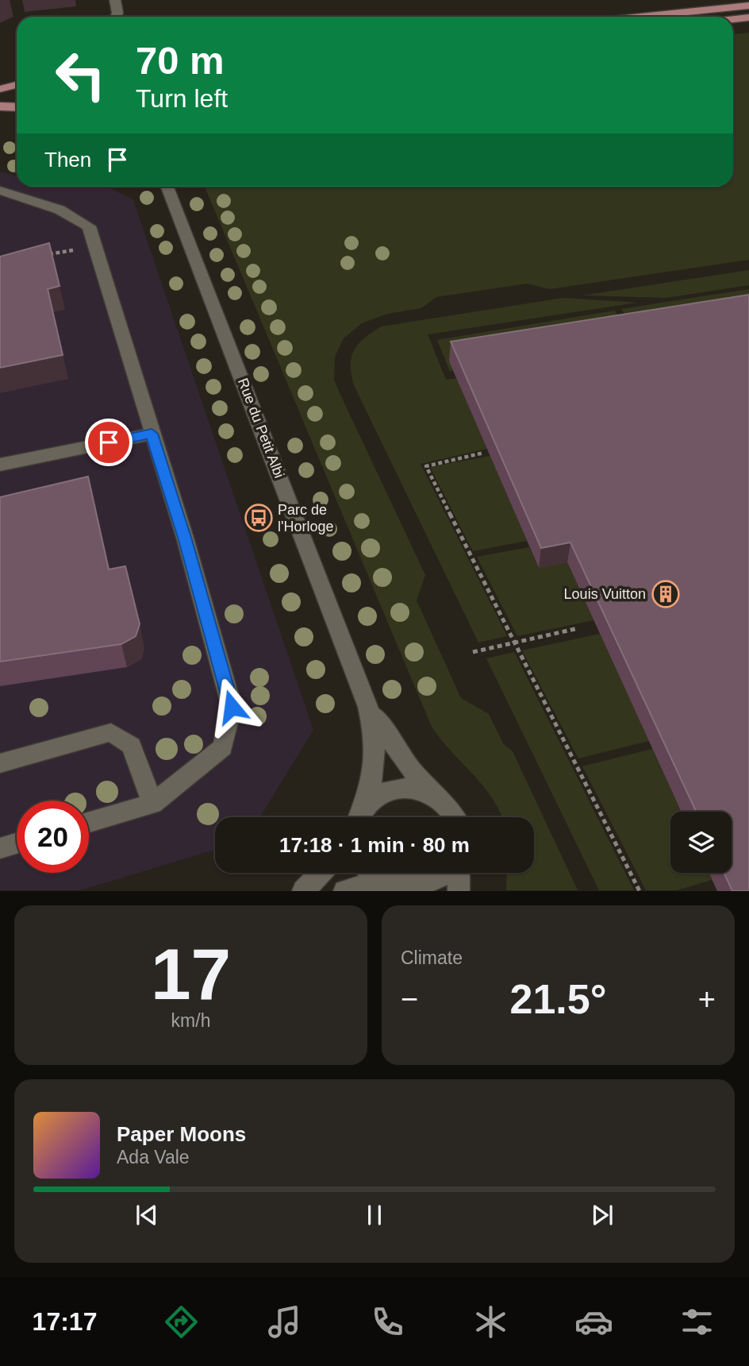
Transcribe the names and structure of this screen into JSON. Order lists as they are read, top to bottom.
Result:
{
  "streets": {
    "street": ["Rue du Petit Albi"]
  },
  "places": {
    "bus stop": ["Parc de l'Horloge"],
    "building": ["Louis Vuitton"]
  },
  "page": {
    "turn": ["70 m", "Turn left"],
    "then": "Then",
    "limit": "20",
    "trip": "17:18 · 1 min · 80 m",
    "tile": [
      ["17", "km/h"],
      "Climate"
    ],
    "heat": ["−", "21.5°", "+"],
    "song": ["Paper Moons", "Ada Vale"],
    "tabs": "17:17"
  }
}
